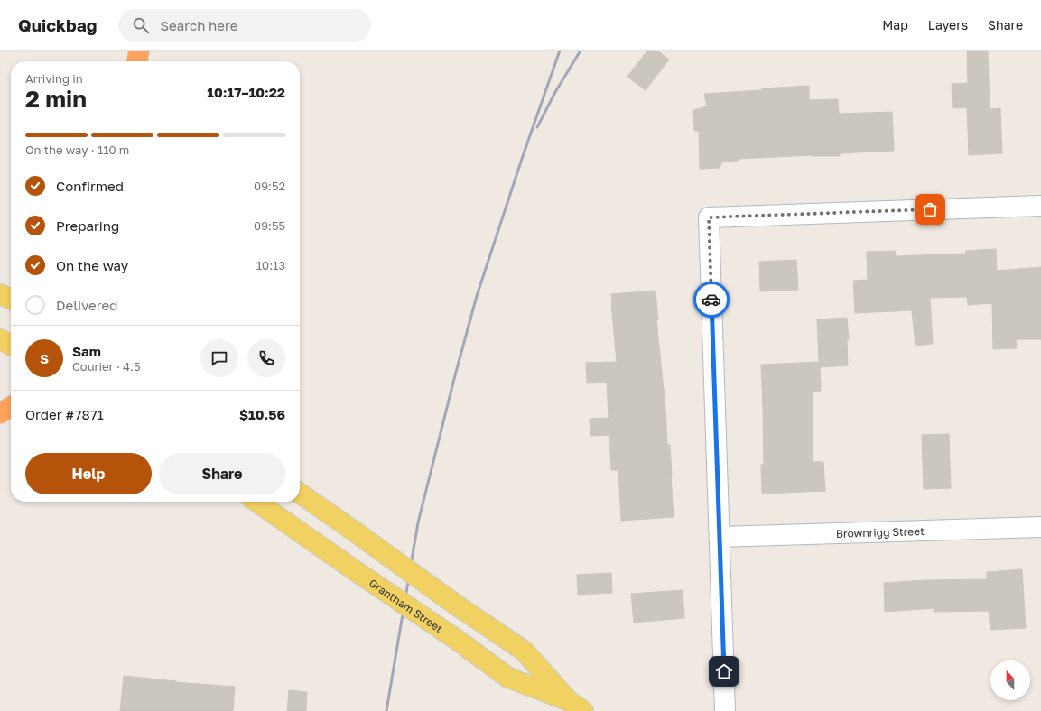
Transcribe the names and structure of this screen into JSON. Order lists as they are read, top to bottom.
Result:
{
  "streets": {
    "main road": ["Grantham Street"],
    "street": ["Brownrigg Street"]
  },
  "north": "top",
  "page": {
    "header": "Quickbag",
    "search": "Search here",
    "nav": ["Map", "Layers", "Share"],
    "heading": ["2 min", "Arriving in", "10:17–10:22"],
    "panel": [
      "Sam",
      "Courier · 4.5",
      "Order #7871",
      "$10.56"
    ],
    "bar": "On the way · 110 m",
    "list": [
      ["Confirmed", "09:52"],
      ["Preparing", "09:55"],
      ["On the way", "10:13"],
      "Delivered"
    ],
    "round": "S",
    "buttons": ["Help", "Share"]
  }
}
